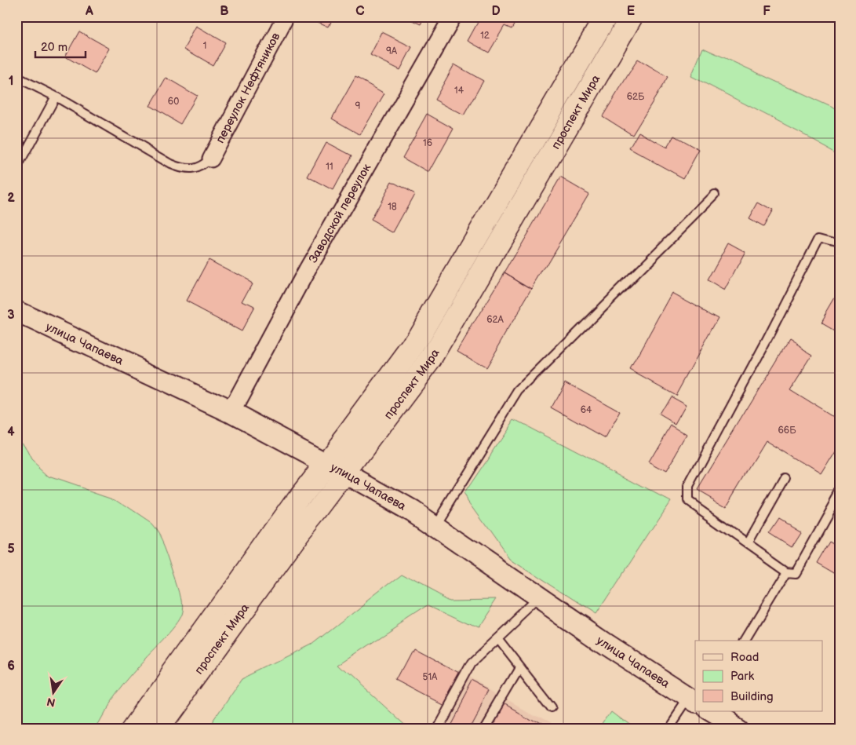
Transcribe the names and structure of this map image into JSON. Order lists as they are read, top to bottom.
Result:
{
  "streets": {
    "main road": ["проспект Мира"],
    "street": ["переулок Нефтяников", "Заводской переулок", "улица Чапаева"]
  },
  "crossings": [
    ["проспект Мира", "улица Чапаева"],
    ["Заводской переулок", "улица Чапаева"]
  ],
  "house_numbers": [
    "12",
    "1",
    "9А",
    "14",
    "62Б",
    "60",
    "9",
    "16",
    "11",
    "18",
    "62А",
    "64",
    "66Б",
    "51А"
  ],
  "legend": ["Road", "Park", "Building"],
  "scale_bar": "20 m",
  "north": "bottom",
  "grid": {
    "columns": [
      "A",
      "B",
      "C",
      "D",
      "E",
      "F"
    ],
    "rows": [
      "1",
      "2",
      "3",
      "4",
      "5",
      "6"
    ]
  }
}
